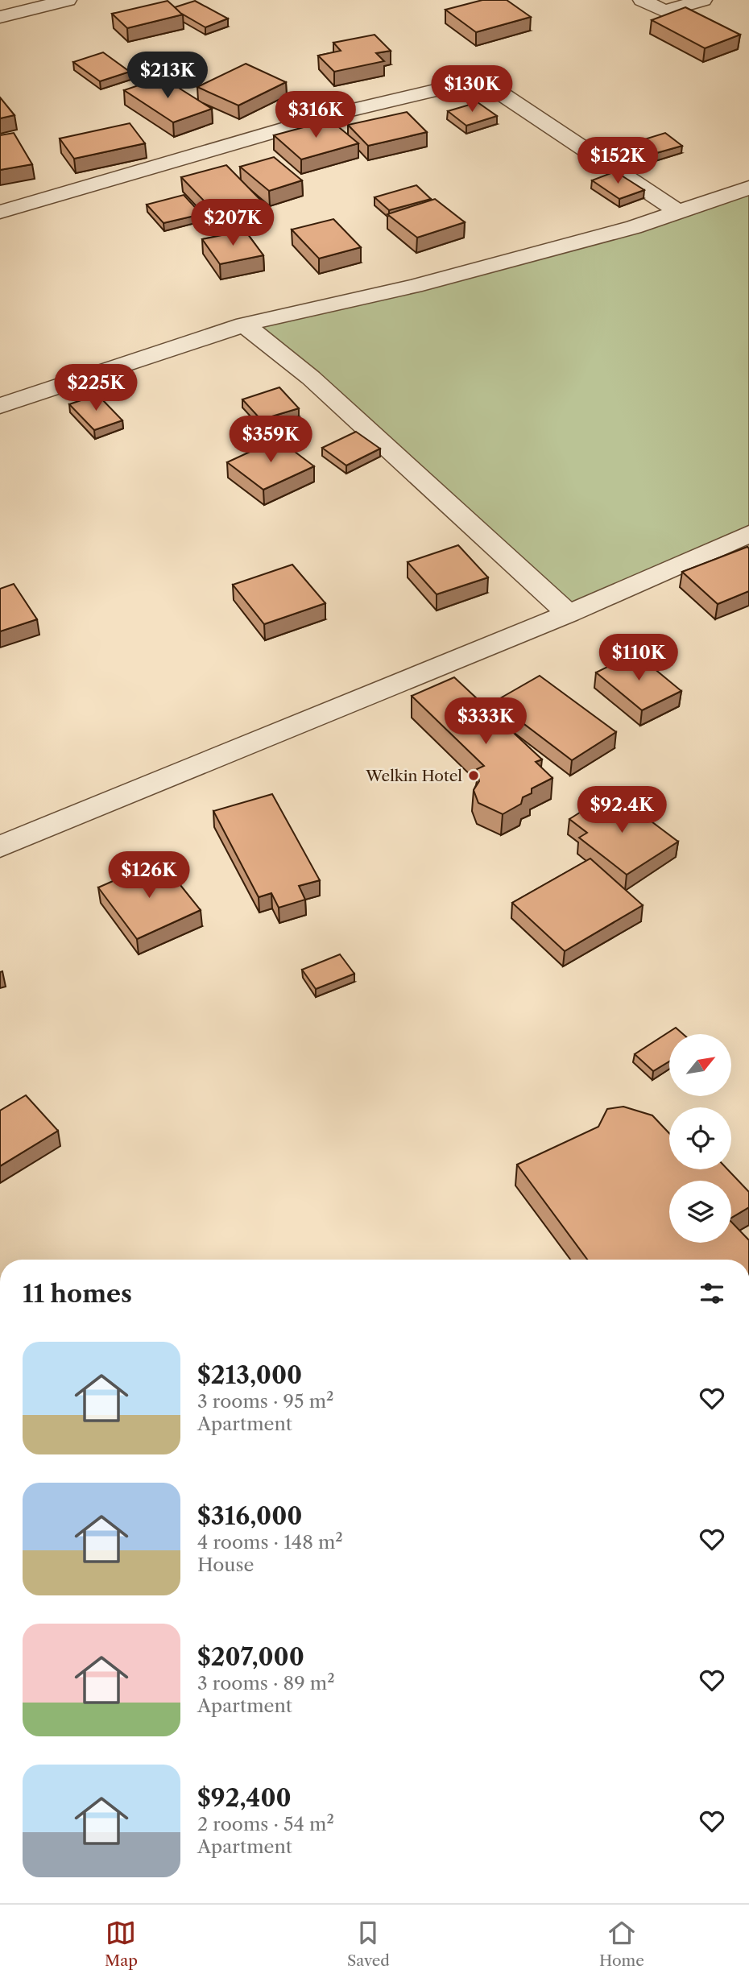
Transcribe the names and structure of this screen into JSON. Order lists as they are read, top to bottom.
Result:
{
  "places": ["Welkin Hotel"],
  "north": "top right",
  "page": {
    "price": [
      "$213K",
      "$130K",
      "$316K",
      "$152K",
      "$207K",
      "$225K",
      "$359K",
      "$110K",
      "$333K",
      "$92.4K",
      "$126K"
    ],
    "heading": "11 homes",
    "list": [
      {
        "name": "$213,000",
        "note": "3 rooms · 95 m² · Apartment"
      },
      {
        "name": "$316,000",
        "note": "4 rooms · 148 m² · House"
      },
      {
        "name": "$207,000",
        "note": "3 rooms · 89 m² · Apartment"
      },
      {
        "name": "$92,400",
        "note": "2 rooms · 54 m² · Apartment"
      }
    ],
    "tabs": ["Map", "Saved", "Home"]
  }
}
